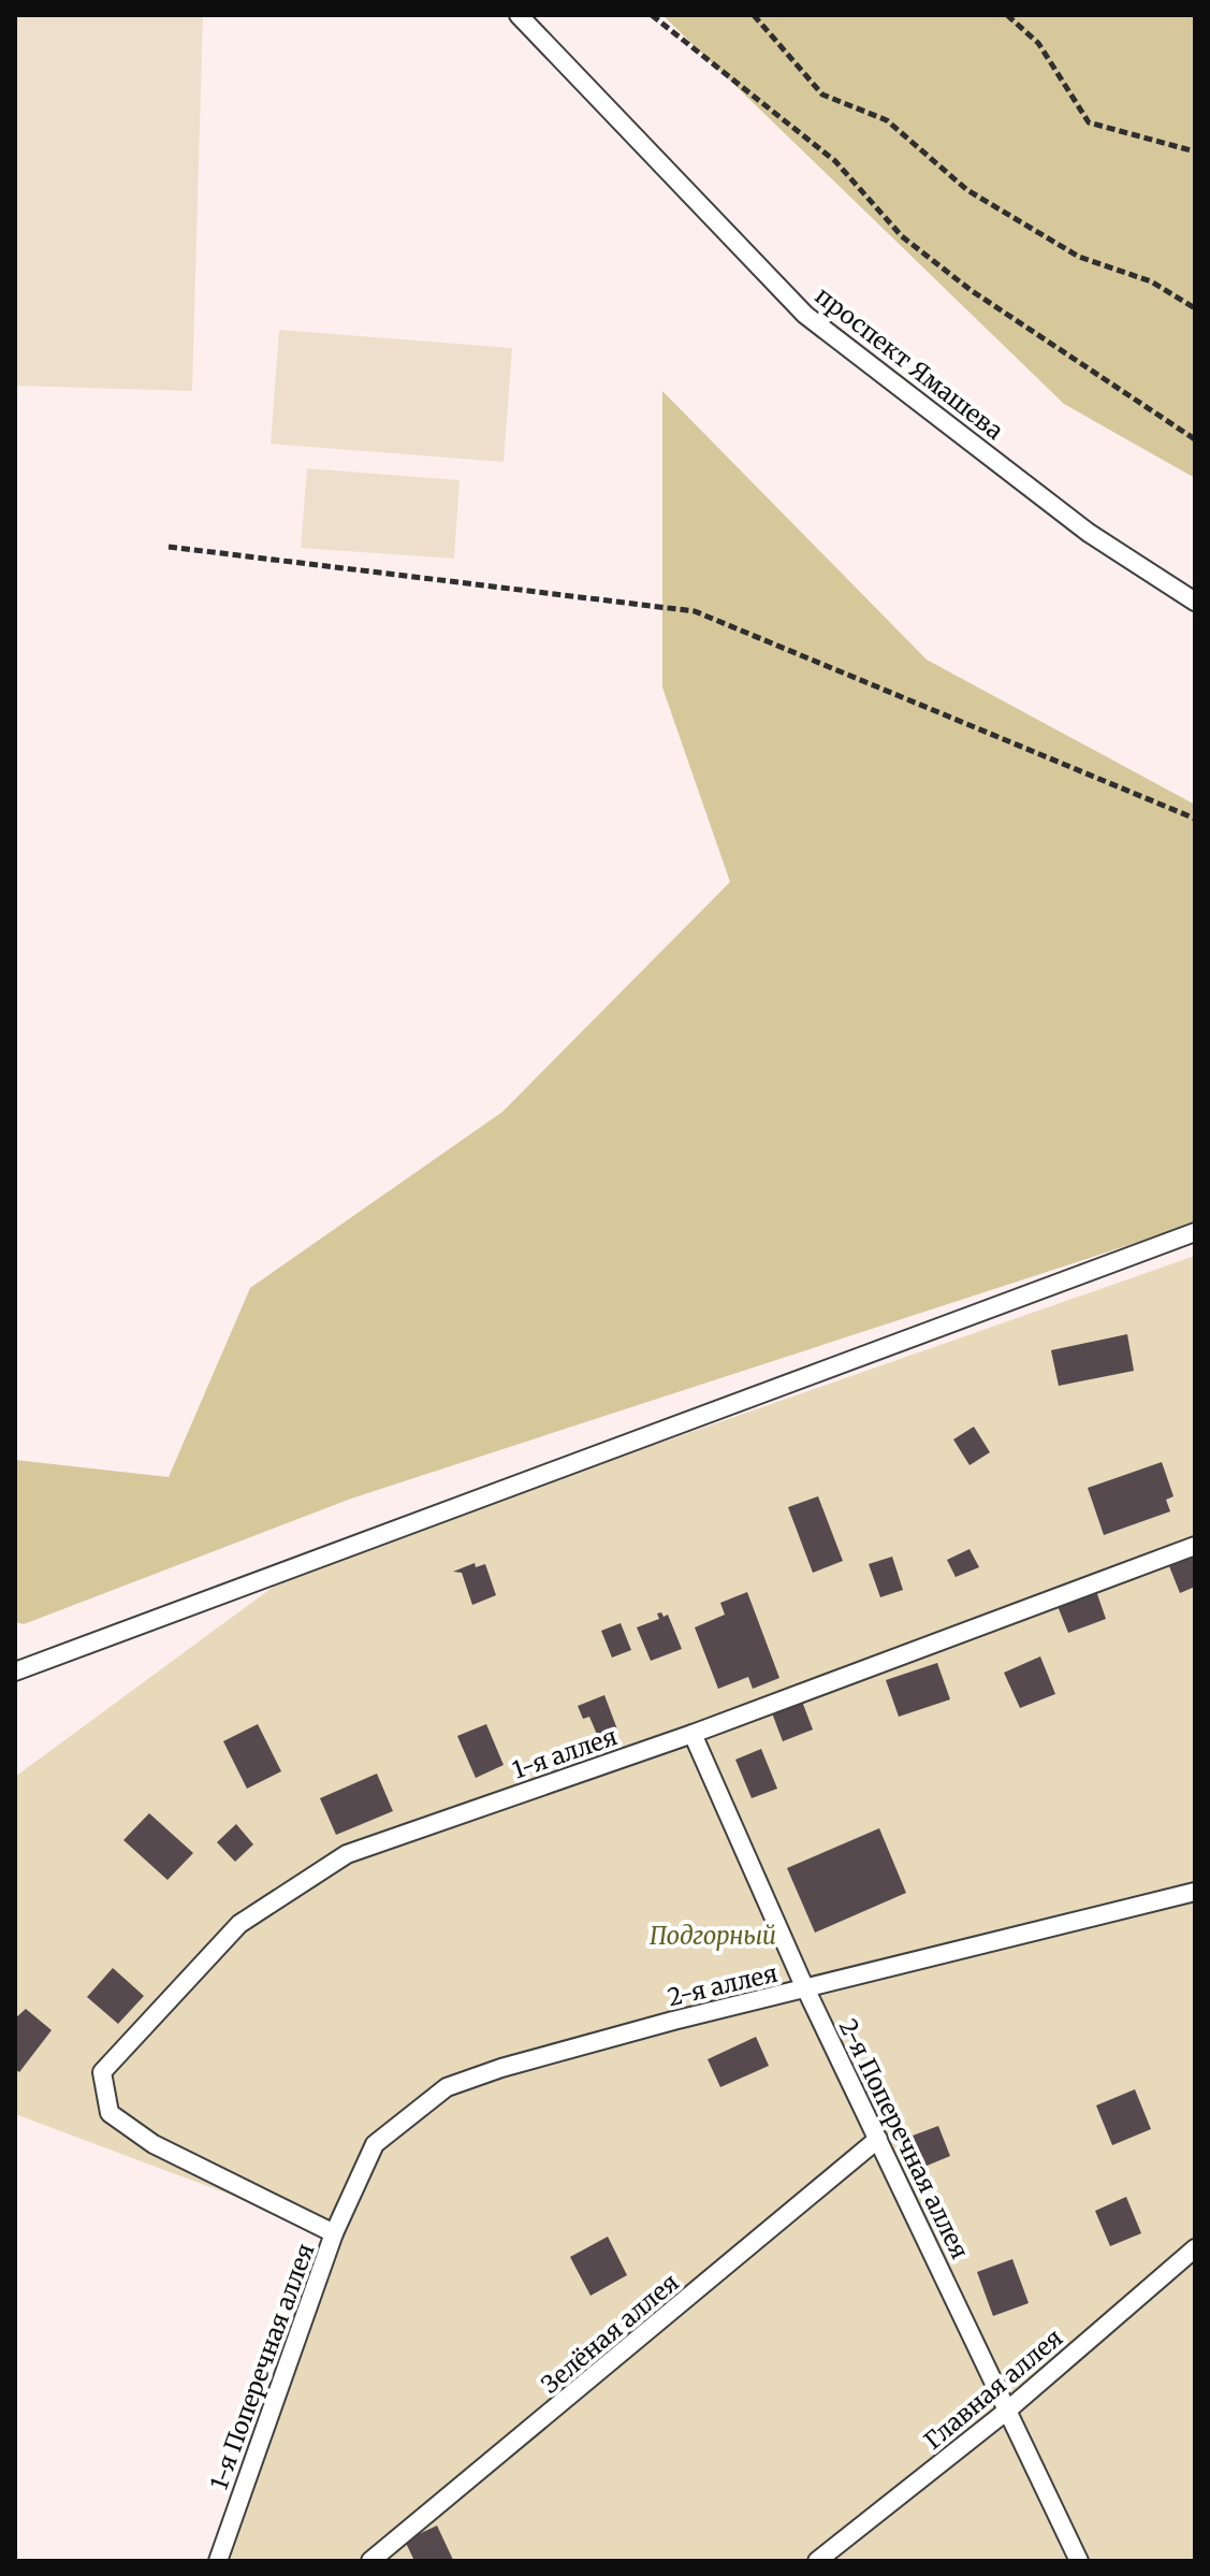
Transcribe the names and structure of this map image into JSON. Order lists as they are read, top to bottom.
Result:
{
  "streets": {
    "lane": [
      "проспект Ямашева",
      "1-я аллея",
      "2-я аллея",
      "2-я Поперечная аллея",
      "Зелёная аллея",
      "1-я Поперечная аллея",
      "Главная аллея"
    ]
  },
  "crossings": [
    ["1-я аллея", "2-я Поперечная аллея"],
    ["1-я аллея", "1-я Поперечная аллея"],
    ["2-я аллея", "2-я Поперечная аллея"],
    ["2-я аллея", "1-я Поперечная аллея"],
    ["2-я Поперечная аллея", "Зелёная аллея"],
    ["2-я Поперечная аллея", "Главная аллея"]
  ],
  "parks": ["Подгорный"]
}
